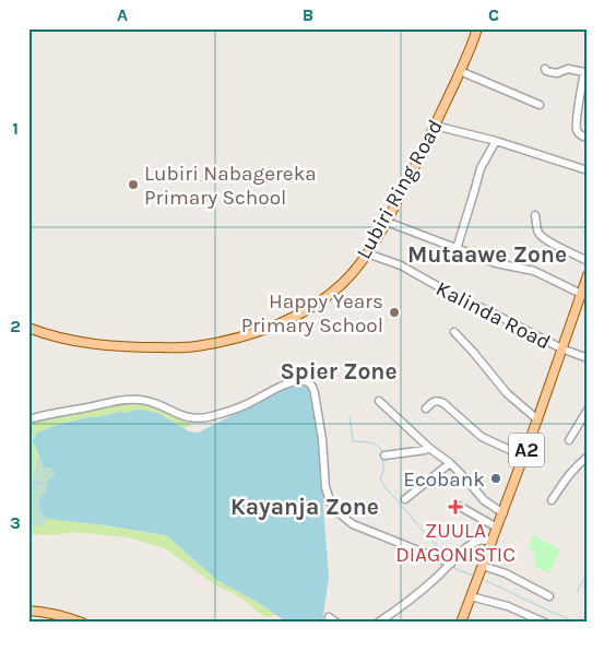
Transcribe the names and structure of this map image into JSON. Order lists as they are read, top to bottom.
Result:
{
  "streets": {
    "main road": ["Lubiri Ring Road", "A2"],
    "street": ["Kalinda Road"]
  },
  "crossings": [
    ["Lubiri Ring Road", "Kalinda Road"],
    ["Kalinda Road", "A2"]
  ],
  "districts": ["Mutaawe Zone", "Spier Zone", "Kayanja Zone"],
  "places": {
    "other": ["Lubiri Nabagereka Primary School", "Happy Years Primary School", "Ecobank"],
    "health": ["ZUULA DIAGONISTIC"]
  },
  "grid": {
    "columns": ["A", "B", "C"],
    "rows": ["1", "2", "3"]
  }
}
